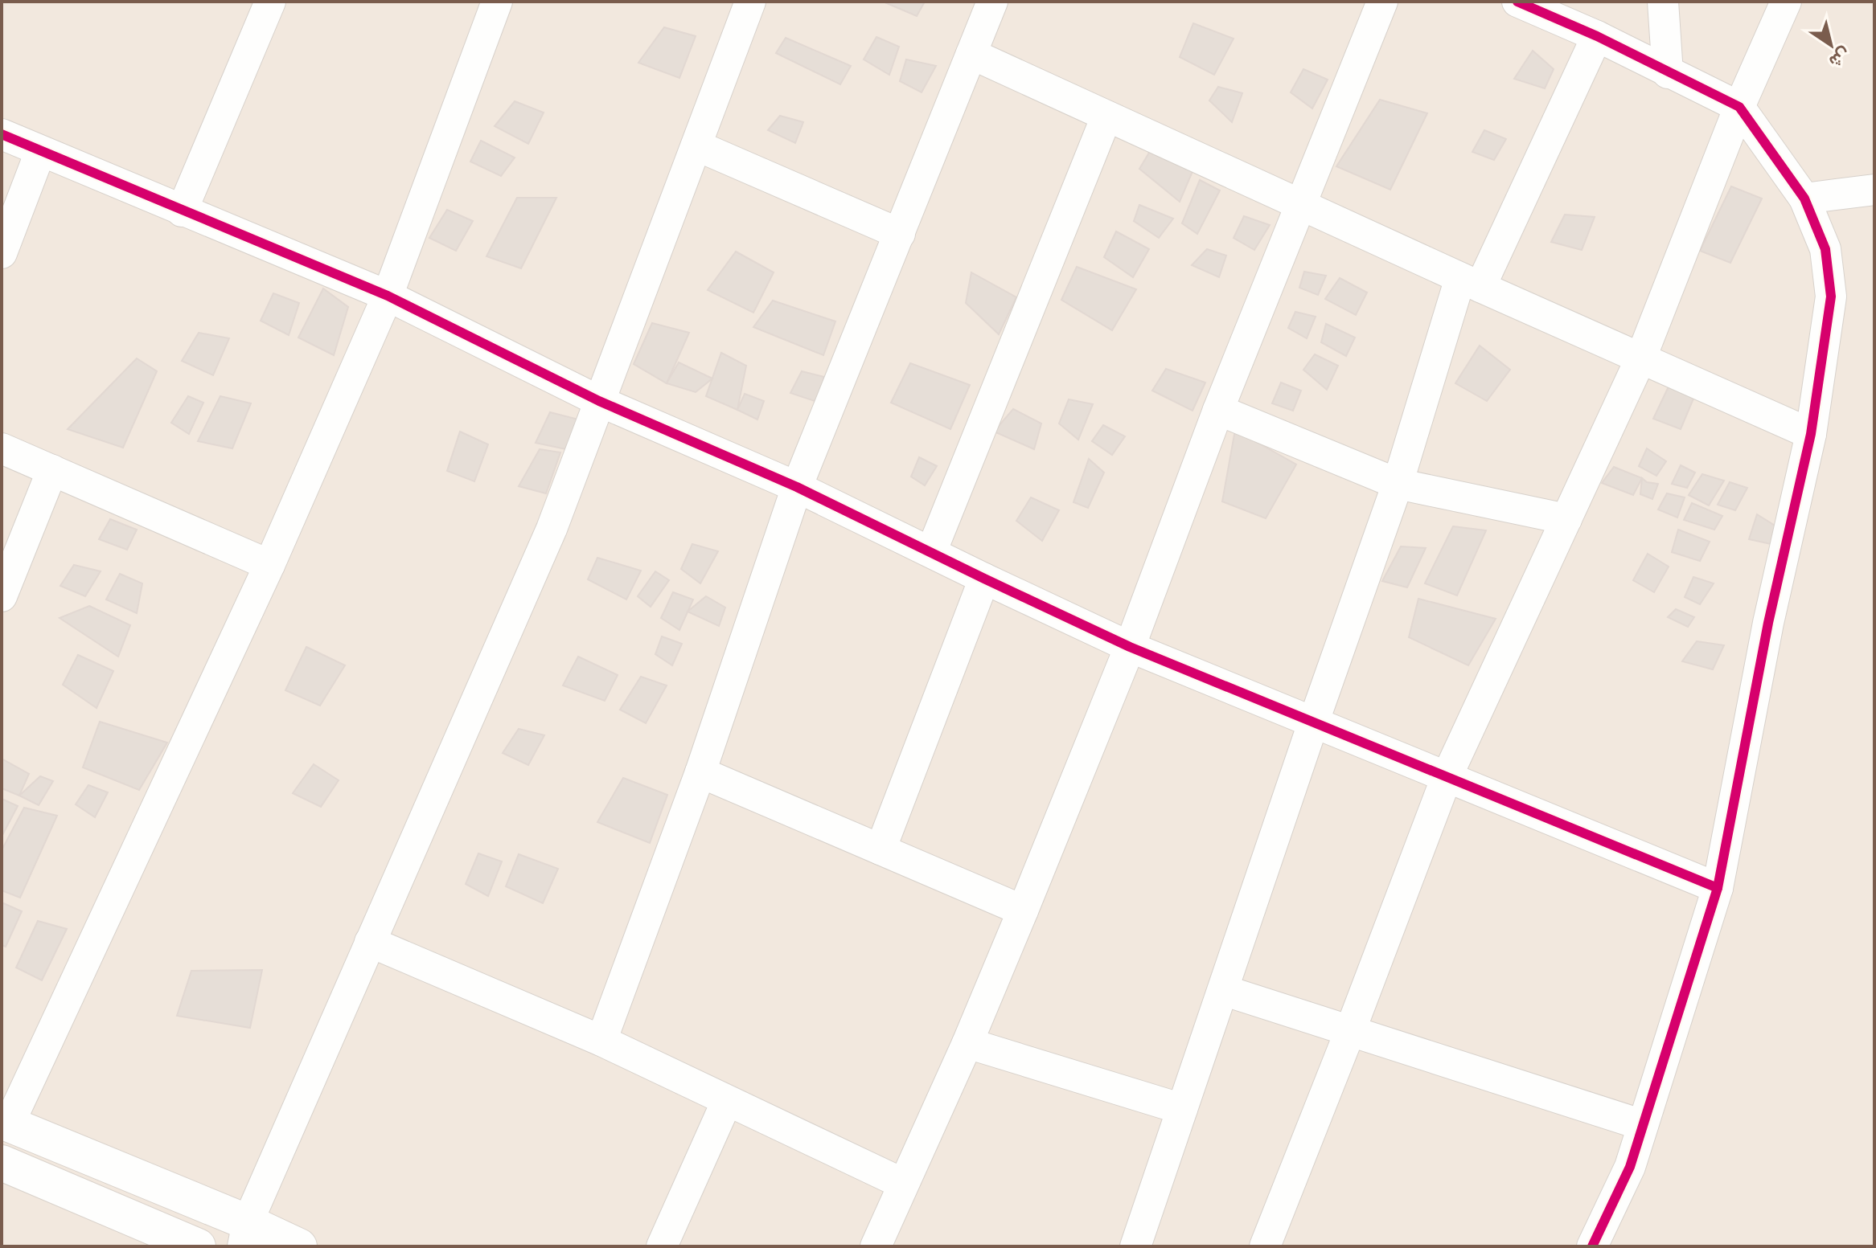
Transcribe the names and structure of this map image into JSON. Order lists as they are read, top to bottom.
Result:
{
  "north": "bottom right"
}
